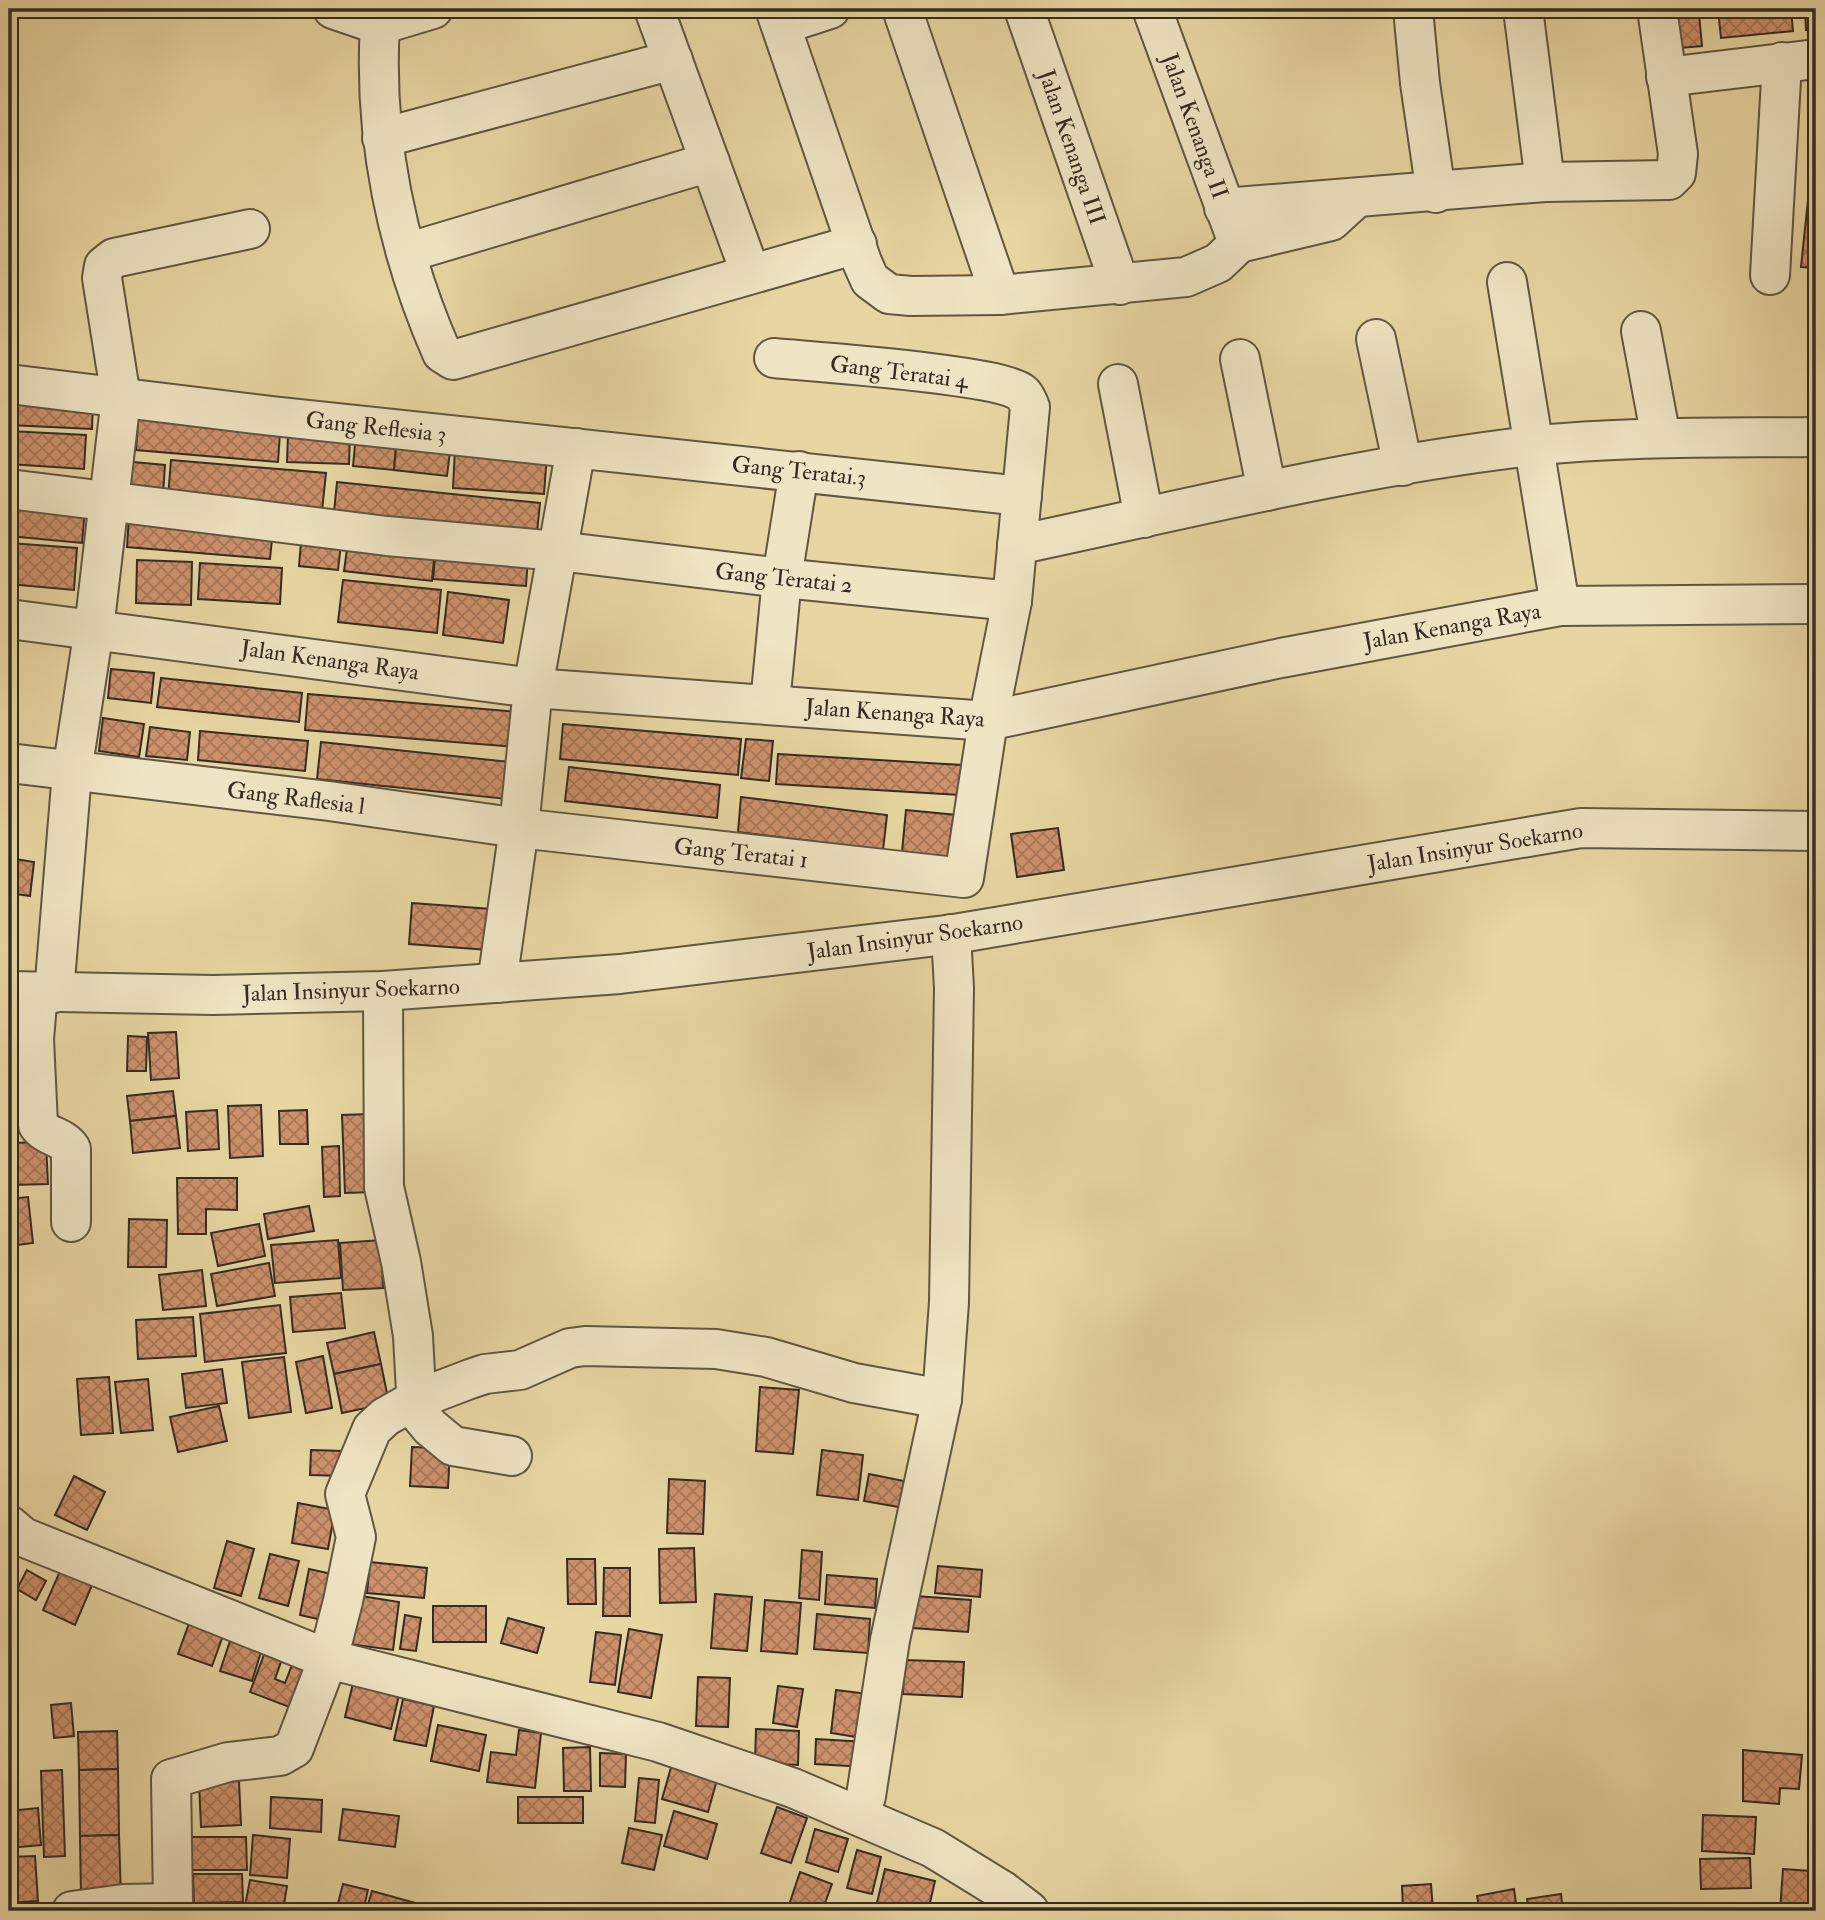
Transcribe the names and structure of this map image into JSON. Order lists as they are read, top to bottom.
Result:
{
  "streets": {
    "street": [
      "Jalan Kenanga II",
      "Jalan Kenanga III",
      "Gang Teratai 4",
      "Gang Reflesia 3",
      "Gang Teratai.3",
      "Gang Teratai 2",
      "Jalan Kenanga Raya",
      "Gang Raflesia l",
      "Jalan Insinyur Soekarno",
      "Gang Teratai 1"
    ]
  },
  "crossings": [
    ["Gang Teratai 4", "Gang Teratai.3"],
    ["Gang Reflesia 3", "Gang Teratai.3"],
    ["Jalan Kenanga Raya", "Gang Teratai 1"],
    ["Gang Raflesia l", "Gang Teratai 1"]
  ]
}
